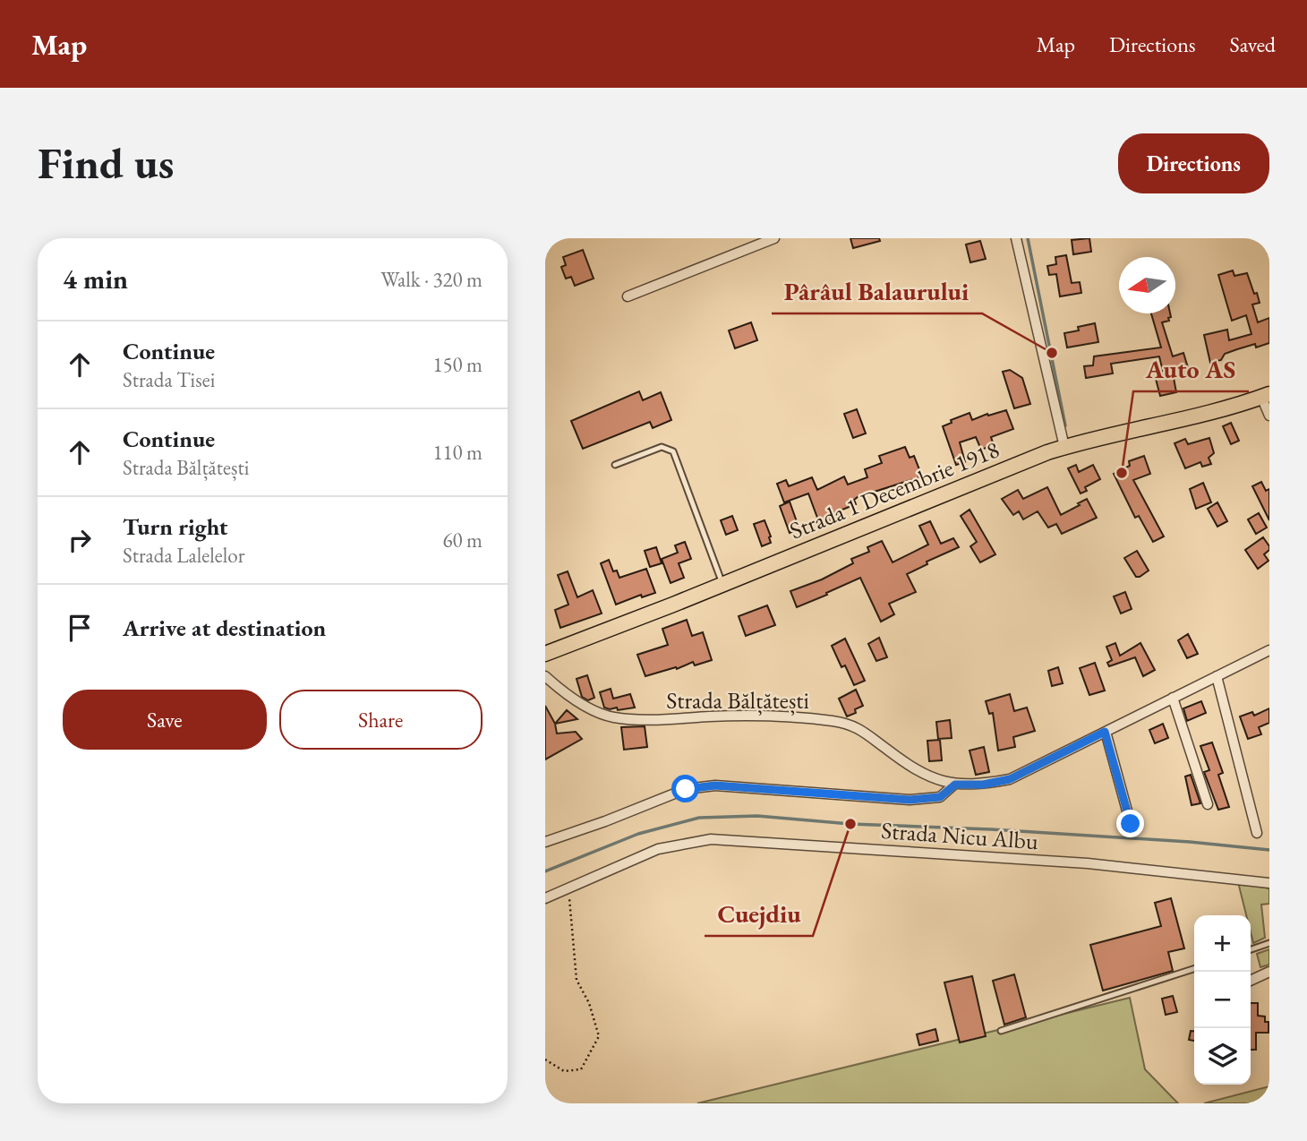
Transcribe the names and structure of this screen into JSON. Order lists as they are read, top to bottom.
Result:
{
  "streets": {
    "main road": ["Strada 1 Decembrie 1918"],
    "street": ["Strada Bălțătești", "Strada Nicu Albu"]
  },
  "places": ["Pârâul Balaurului", "Auto AS", "Cuejdiu"],
  "north": "left",
  "page": {
    "header": "Map",
    "nav": ["Map", "Directions", "Saved"],
    "buttons": [
      "Directions",
      ["Save", "Share"]
    ],
    "title": "Find us",
    "heading": ["4 min", "Walk · 320 m"],
    "list": [
      ["Continue", "Strada Tisei", "150 m"],
      ["Continue", "Strada Bălțătești", "110 m"],
      ["Turn right", "Strada Lalelelor", "60 m"],
      "Arrive at destination"
    ],
    "map_buttons": ["+", "−"]
  }
}
